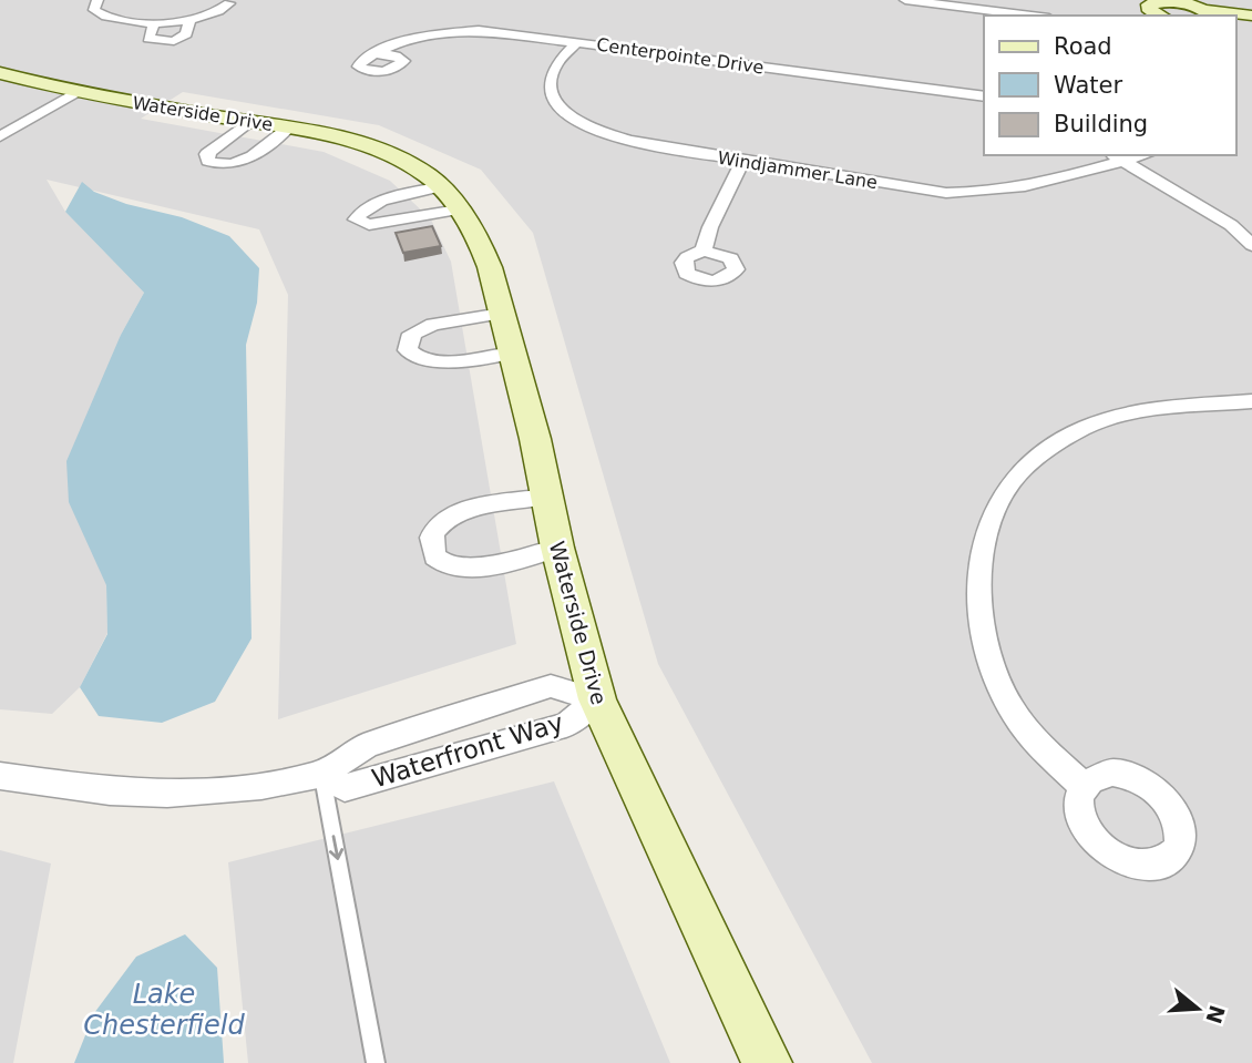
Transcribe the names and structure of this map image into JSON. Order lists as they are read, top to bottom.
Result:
{
  "streets": {
    "street": [
      "Centerpointe Drive",
      "Waterside Drive",
      "Windjammer Lane",
      "Waterfront Way"
    ]
  },
  "crossings": [
    ["Centerpointe Drive", "Windjammer Lane"],
    ["Waterside Drive", "Waterfront Way"]
  ],
  "water": ["Lake Chesterfield"],
  "legend": ["Road", "Water", "Building"],
  "north": "right"
}
